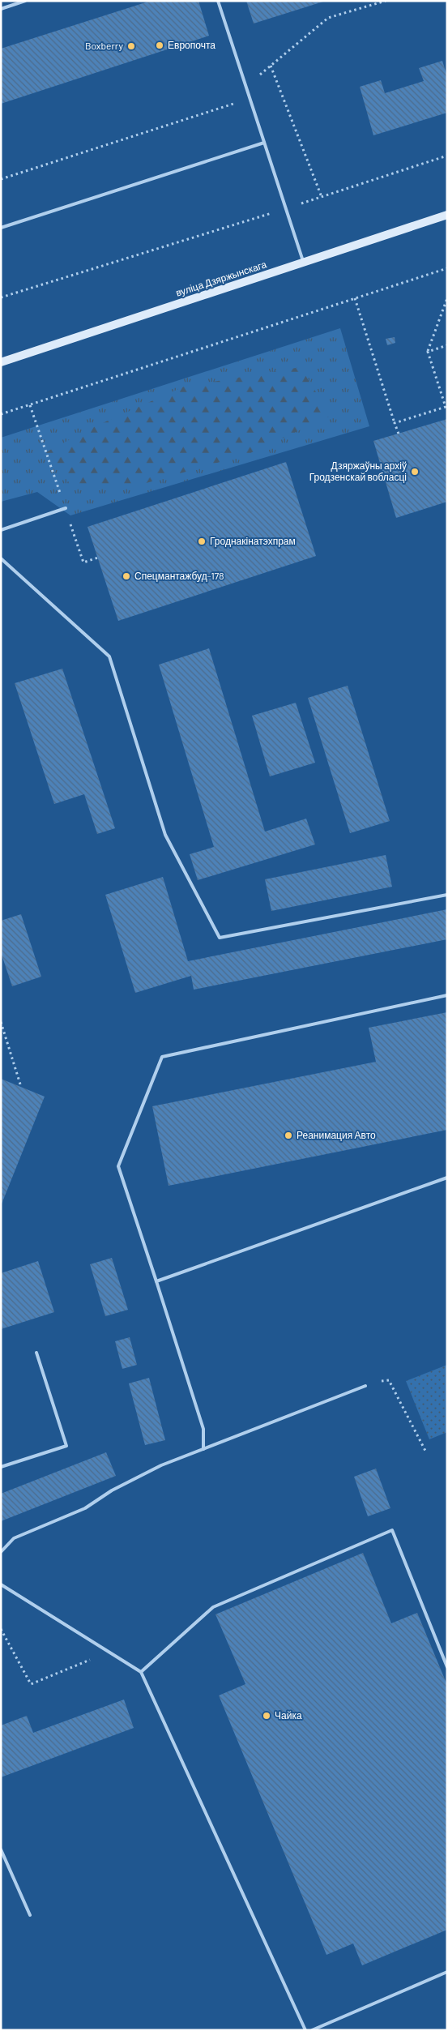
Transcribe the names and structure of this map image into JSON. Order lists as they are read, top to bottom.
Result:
{
  "streets": {
    "main road": ["вуліца Дзяржынскага"]
  },
  "places": [
    "Европочта",
    "Boxberry",
    "Дзяржаўны архіў Гродзенскай вобласці",
    "Гроднакінатэхпрам",
    "Спецмантажбуд-178",
    "Реанимация Авто",
    "Чайка"
  ]
}
